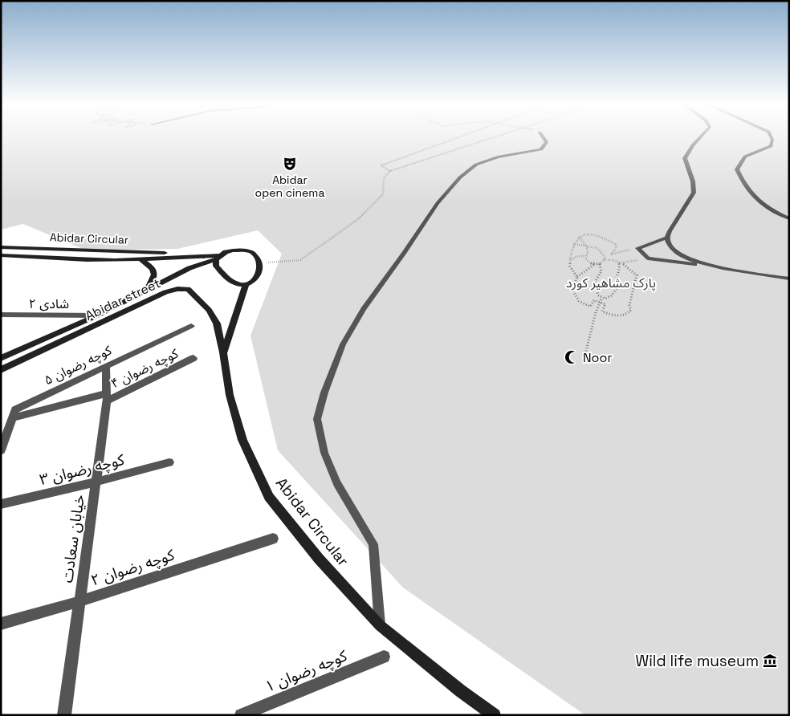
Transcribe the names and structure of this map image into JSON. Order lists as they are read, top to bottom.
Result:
{
  "streets": {
    "main road": ["Abidar Circular", "Abidar street"],
    "street": [
      "شادی ۲",
      "کوچه رضوان ۵",
      "کوچه رضوان ۴",
      "کوچه رضوان ۳",
      "خیابان سعادت",
      "کوچه رضوان ۲",
      "کوچه رضوان ۱"
    ]
  },
  "crossings": [
    ["Abidar Circular", "Abidar street"],
    ["Abidar street", "شادی ۲"],
    ["کوچه رضوان ۵", "کوچه رضوان ۴"],
    ["کوچه رضوان ۵", "خیابان سعادت"],
    ["کوچه رضوان ۴", "خیابان سعادت"],
    ["کوچه رضوان ۳", "خیابان سعادت"],
    ["خیابان سعادت", "کوچه رضوان ۲"]
  ],
  "parks": ["پارک مشاهیر کورد"],
  "places": {
    "theatre": ["Abidar open cinema"],
    "mosque": ["Noor"],
    "museum": ["Wild life museum"]
  }
}
